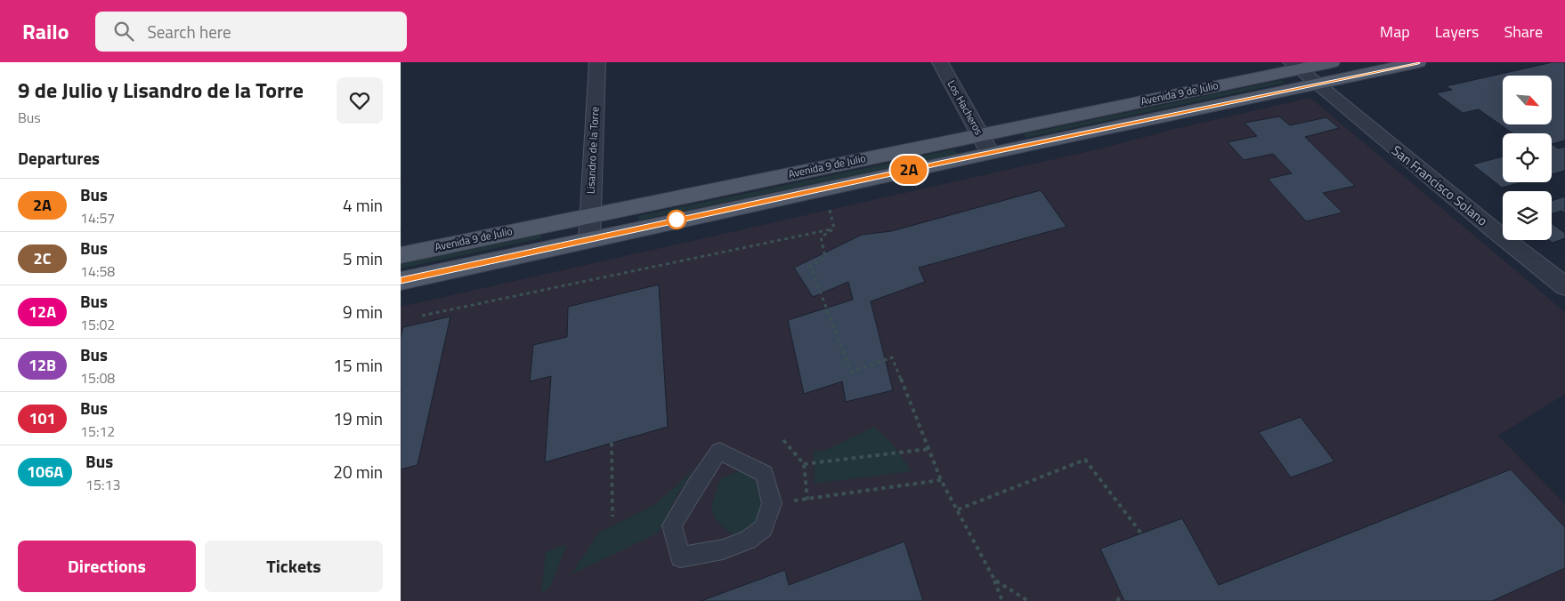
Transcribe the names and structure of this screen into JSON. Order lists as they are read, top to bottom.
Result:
{
  "streets": {
    "main road": ["Avenida 9 de Julio"],
    "street": ["Los Hacheros", "Lisandro de la Torre", "San Francisco Solano"]
  },
  "crossings": [
    ["Avenida 9 de Julio", "Los Hacheros"],
    ["Avenida 9 de Julio", "Lisandro de la Torre"],
    ["Avenida 9 de Julio", "San Francisco Solano"]
  ],
  "lines": ["bus line 2A"],
  "north": "bottom right",
  "page": {
    "header": "Railo",
    "search": "Search here",
    "nav": ["Map", "Layers", "Share"],
    "heading": [
      ["9 de Julio y Lisandro de la Torre", "Bus"],
      "Departures"
    ],
    "on_map": "2A",
    "list": [
      {
        "mark": "2A",
        "name": "Bus",
        "note": "14:57",
        "value": "4 min"
      },
      {
        "mark": "2C",
        "name": "Bus",
        "note": "14:58",
        "value": "5 min"
      },
      {
        "mark": "12A",
        "name": "Bus",
        "note": "15:02",
        "value": "9 min"
      },
      {
        "mark": "12B",
        "name": "Bus",
        "note": "15:08",
        "value": "15 min"
      },
      {
        "mark": "101",
        "name": "Bus",
        "note": "15:12",
        "value": "19 min"
      },
      {
        "mark": "106A",
        "name": "Bus",
        "note": "15:13",
        "value": "20 min"
      }
    ],
    "buttons": ["Directions", "Tickets"]
  }
}
